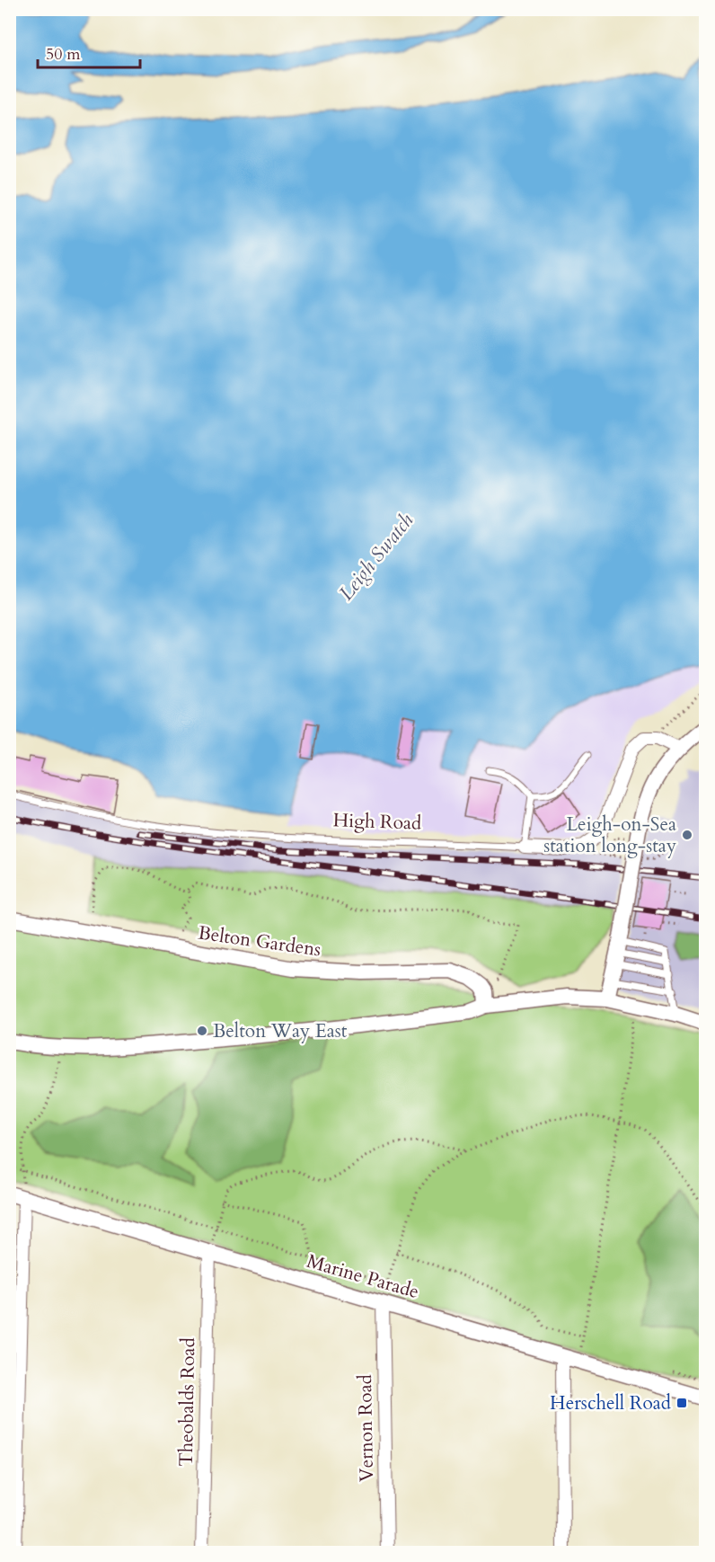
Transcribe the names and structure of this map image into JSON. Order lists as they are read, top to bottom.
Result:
{
  "streets": {
    "street": [
      "High Road",
      "Belton Gardens",
      "Marine Parade",
      "Theobalds Road",
      "Vernon Road"
    ]
  },
  "crossings": [
    ["Marine Parade", "Theobalds Road"],
    ["Marine Parade", "Vernon Road"]
  ],
  "water": ["Leigh Swatch"],
  "places": {
    "other": ["Leigh-on-Sea station long-stay", "Belton Way East"],
    "transit": ["Herschell Road"]
  },
  "scale_bar": "50 m"
}
